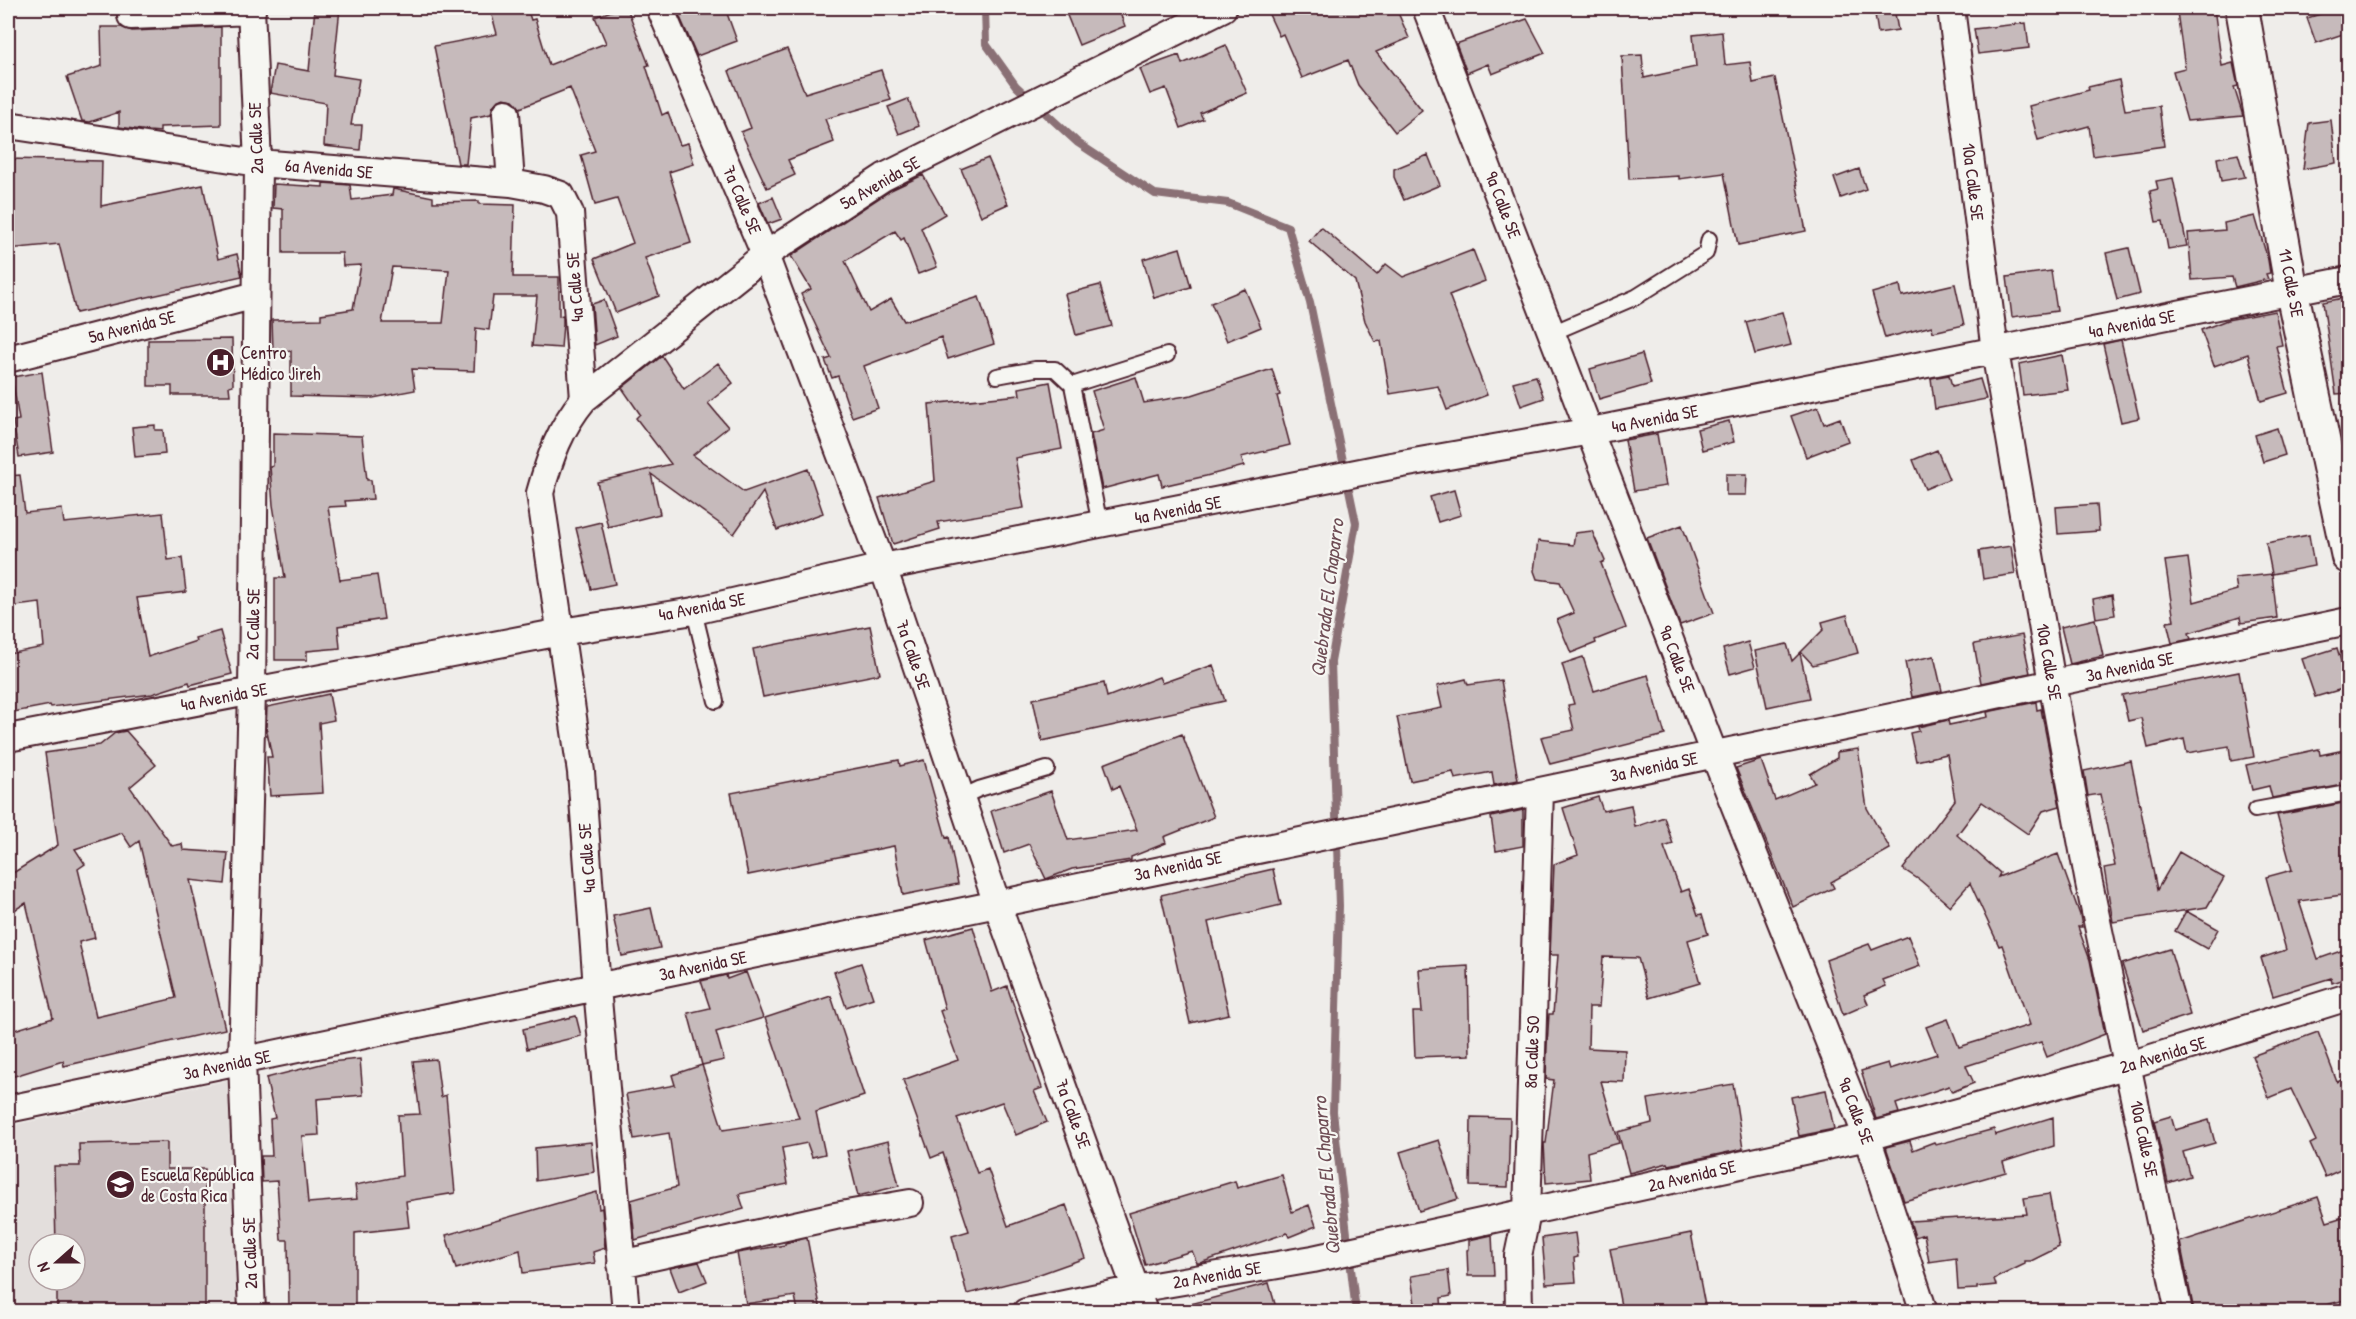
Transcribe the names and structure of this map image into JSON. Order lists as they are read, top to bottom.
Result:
{
  "streets": {
    "street": [
      "2a Calle SE",
      "6a Avenida SE",
      "10a Calle SE",
      "5a Avenida SE",
      "7a Calle SE",
      "9a Calle SE",
      "11 Calle SE",
      "4a Calle SE",
      "4a Avenida SE",
      "3a Avenida SE",
      "8a Calle SO",
      "2a Avenida SE"
    ]
  },
  "crossings": [
    ["2a Calle SE", "6a Avenida SE"],
    ["2a Calle SE", "5a Avenida SE"],
    ["2a Calle SE", "4a Avenida SE"],
    ["2a Calle SE", "3a Avenida SE"],
    ["6a Avenida SE", "4a Calle SE"],
    ["10a Calle SE", "4a Avenida SE"],
    ["10a Calle SE", "3a Avenida SE"],
    ["10a Calle SE", "2a Avenida SE"],
    ["5a Avenida SE", "7a Calle SE"],
    ["5a Avenida SE", "4a Calle SE"],
    ["7a Calle SE", "4a Avenida SE"],
    ["7a Calle SE", "3a Avenida SE"],
    ["7a Calle SE", "2a Avenida SE"],
    ["9a Calle SE", "4a Avenida SE"],
    ["9a Calle SE", "3a Avenida SE"],
    ["9a Calle SE", "2a Avenida SE"],
    ["11 Calle SE", "4a Avenida SE"],
    ["4a Calle SE", "4a Avenida SE"],
    ["4a Calle SE", "3a Avenida SE"],
    ["3a Avenida SE", "8a Calle SO"],
    ["8a Calle SO", "2a Avenida SE"]
  ],
  "water": ["Quebrada El Chaparro"],
  "places": {
    "hospital": ["Centro Médico Jireh"],
    "school or university": ["Escuela República de Costa Rica"]
  },
  "north": "left"
}
